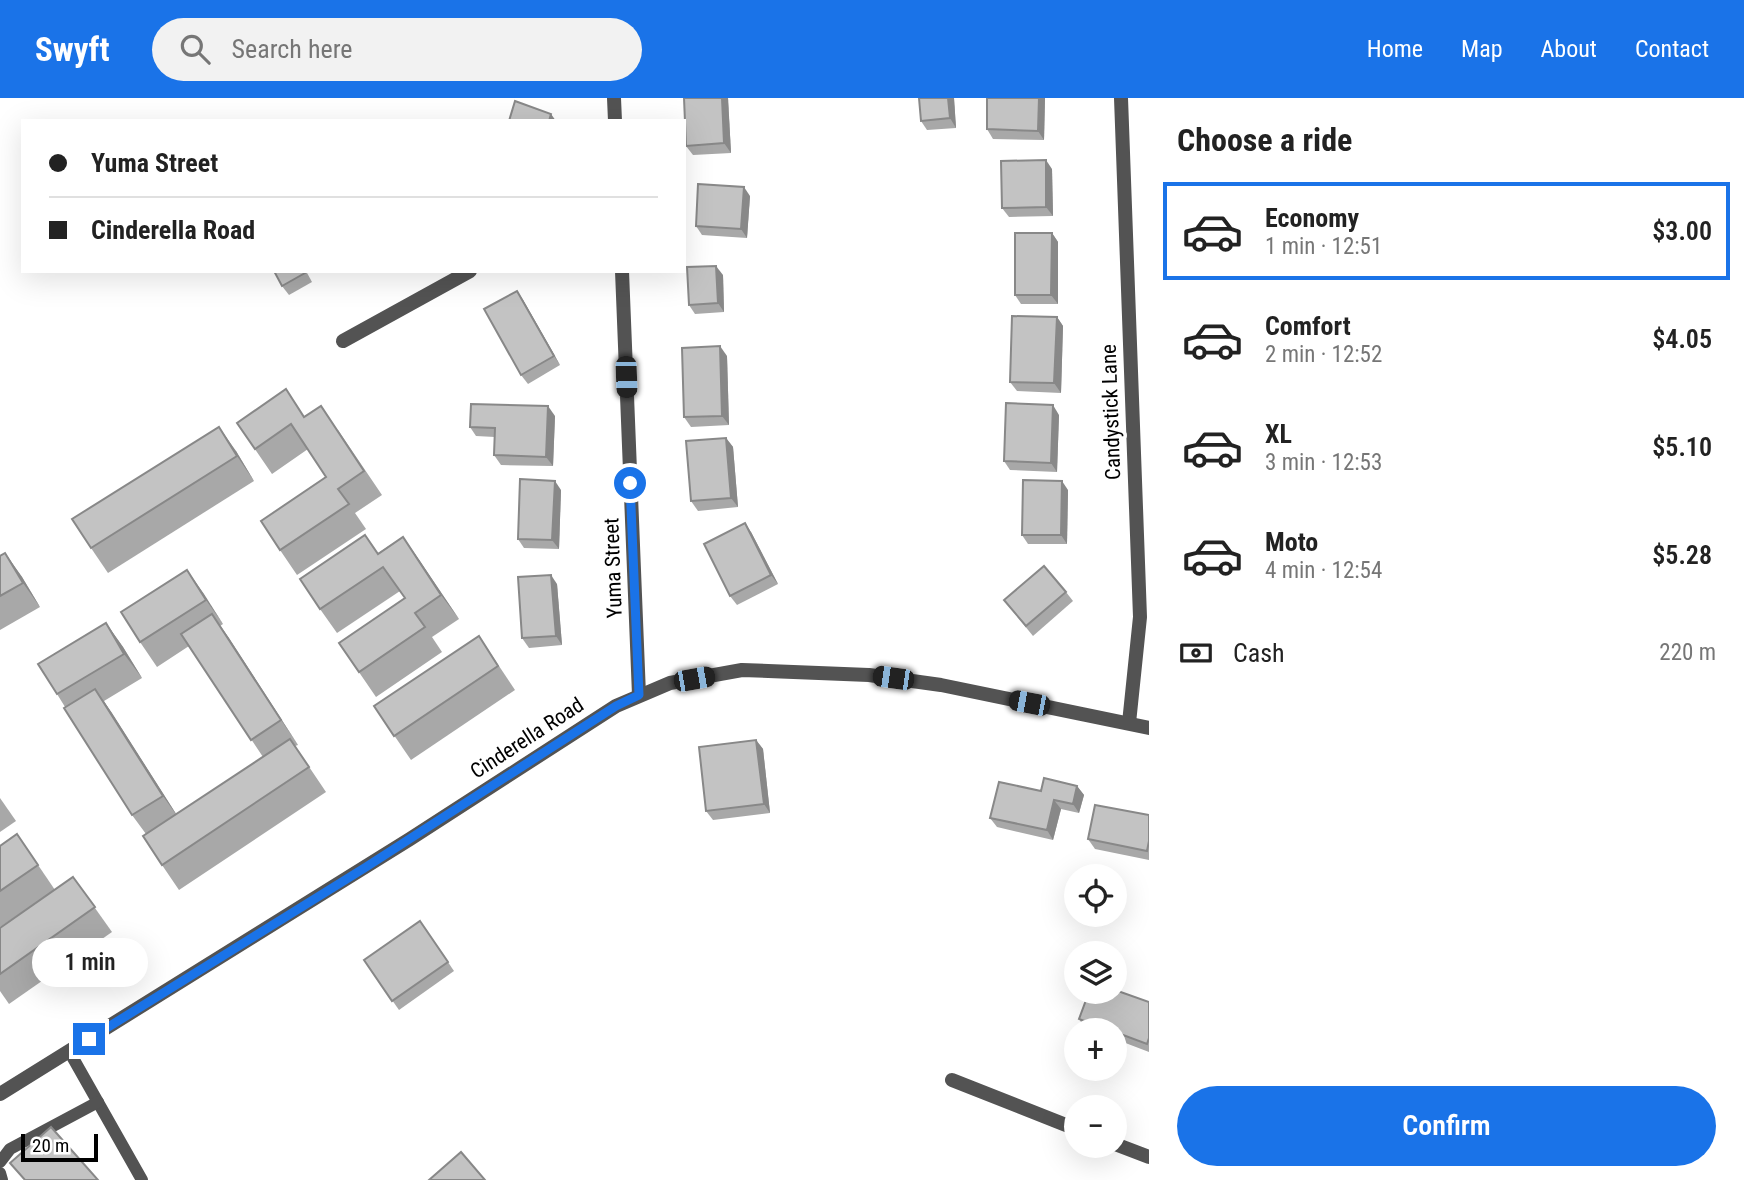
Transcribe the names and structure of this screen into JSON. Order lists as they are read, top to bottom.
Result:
{
  "streets": {
    "street": ["Candystick Lane", "Yuma Street", "Cinderella Road"]
  },
  "crossings": [
    ["Candystick Lane", "Cinderella Road"],
    ["Yuma Street", "Cinderella Road"]
  ],
  "scale_bar": "20 m",
  "page": {
    "header": "Swyft",
    "search": "Search here",
    "nav": [
      "Home",
      "Map",
      "About",
      "Contact"
    ],
    "heading": "Choose a ride",
    "banner": ["Yuma Street", "Cinderella Road"],
    "list": [
      {
        "name": "Economy",
        "note": "1 min · 12:51",
        "value": "$3.00"
      },
      {
        "name": "Comfort",
        "note": "2 min · 12:52",
        "value": "$4.05"
      },
      {
        "name": "XL",
        "note": "3 min · 12:53",
        "value": "$5.10"
      },
      {
        "name": "Moto",
        "note": "4 min · 12:54",
        "value": "$5.28"
      }
    ],
    "pay": ["Cash", "220 m"],
    "map_buttons": ["+", "−"],
    "bubble": "1 min",
    "buttons": "Confirm",
    "scale": "20 m"
  }
}
